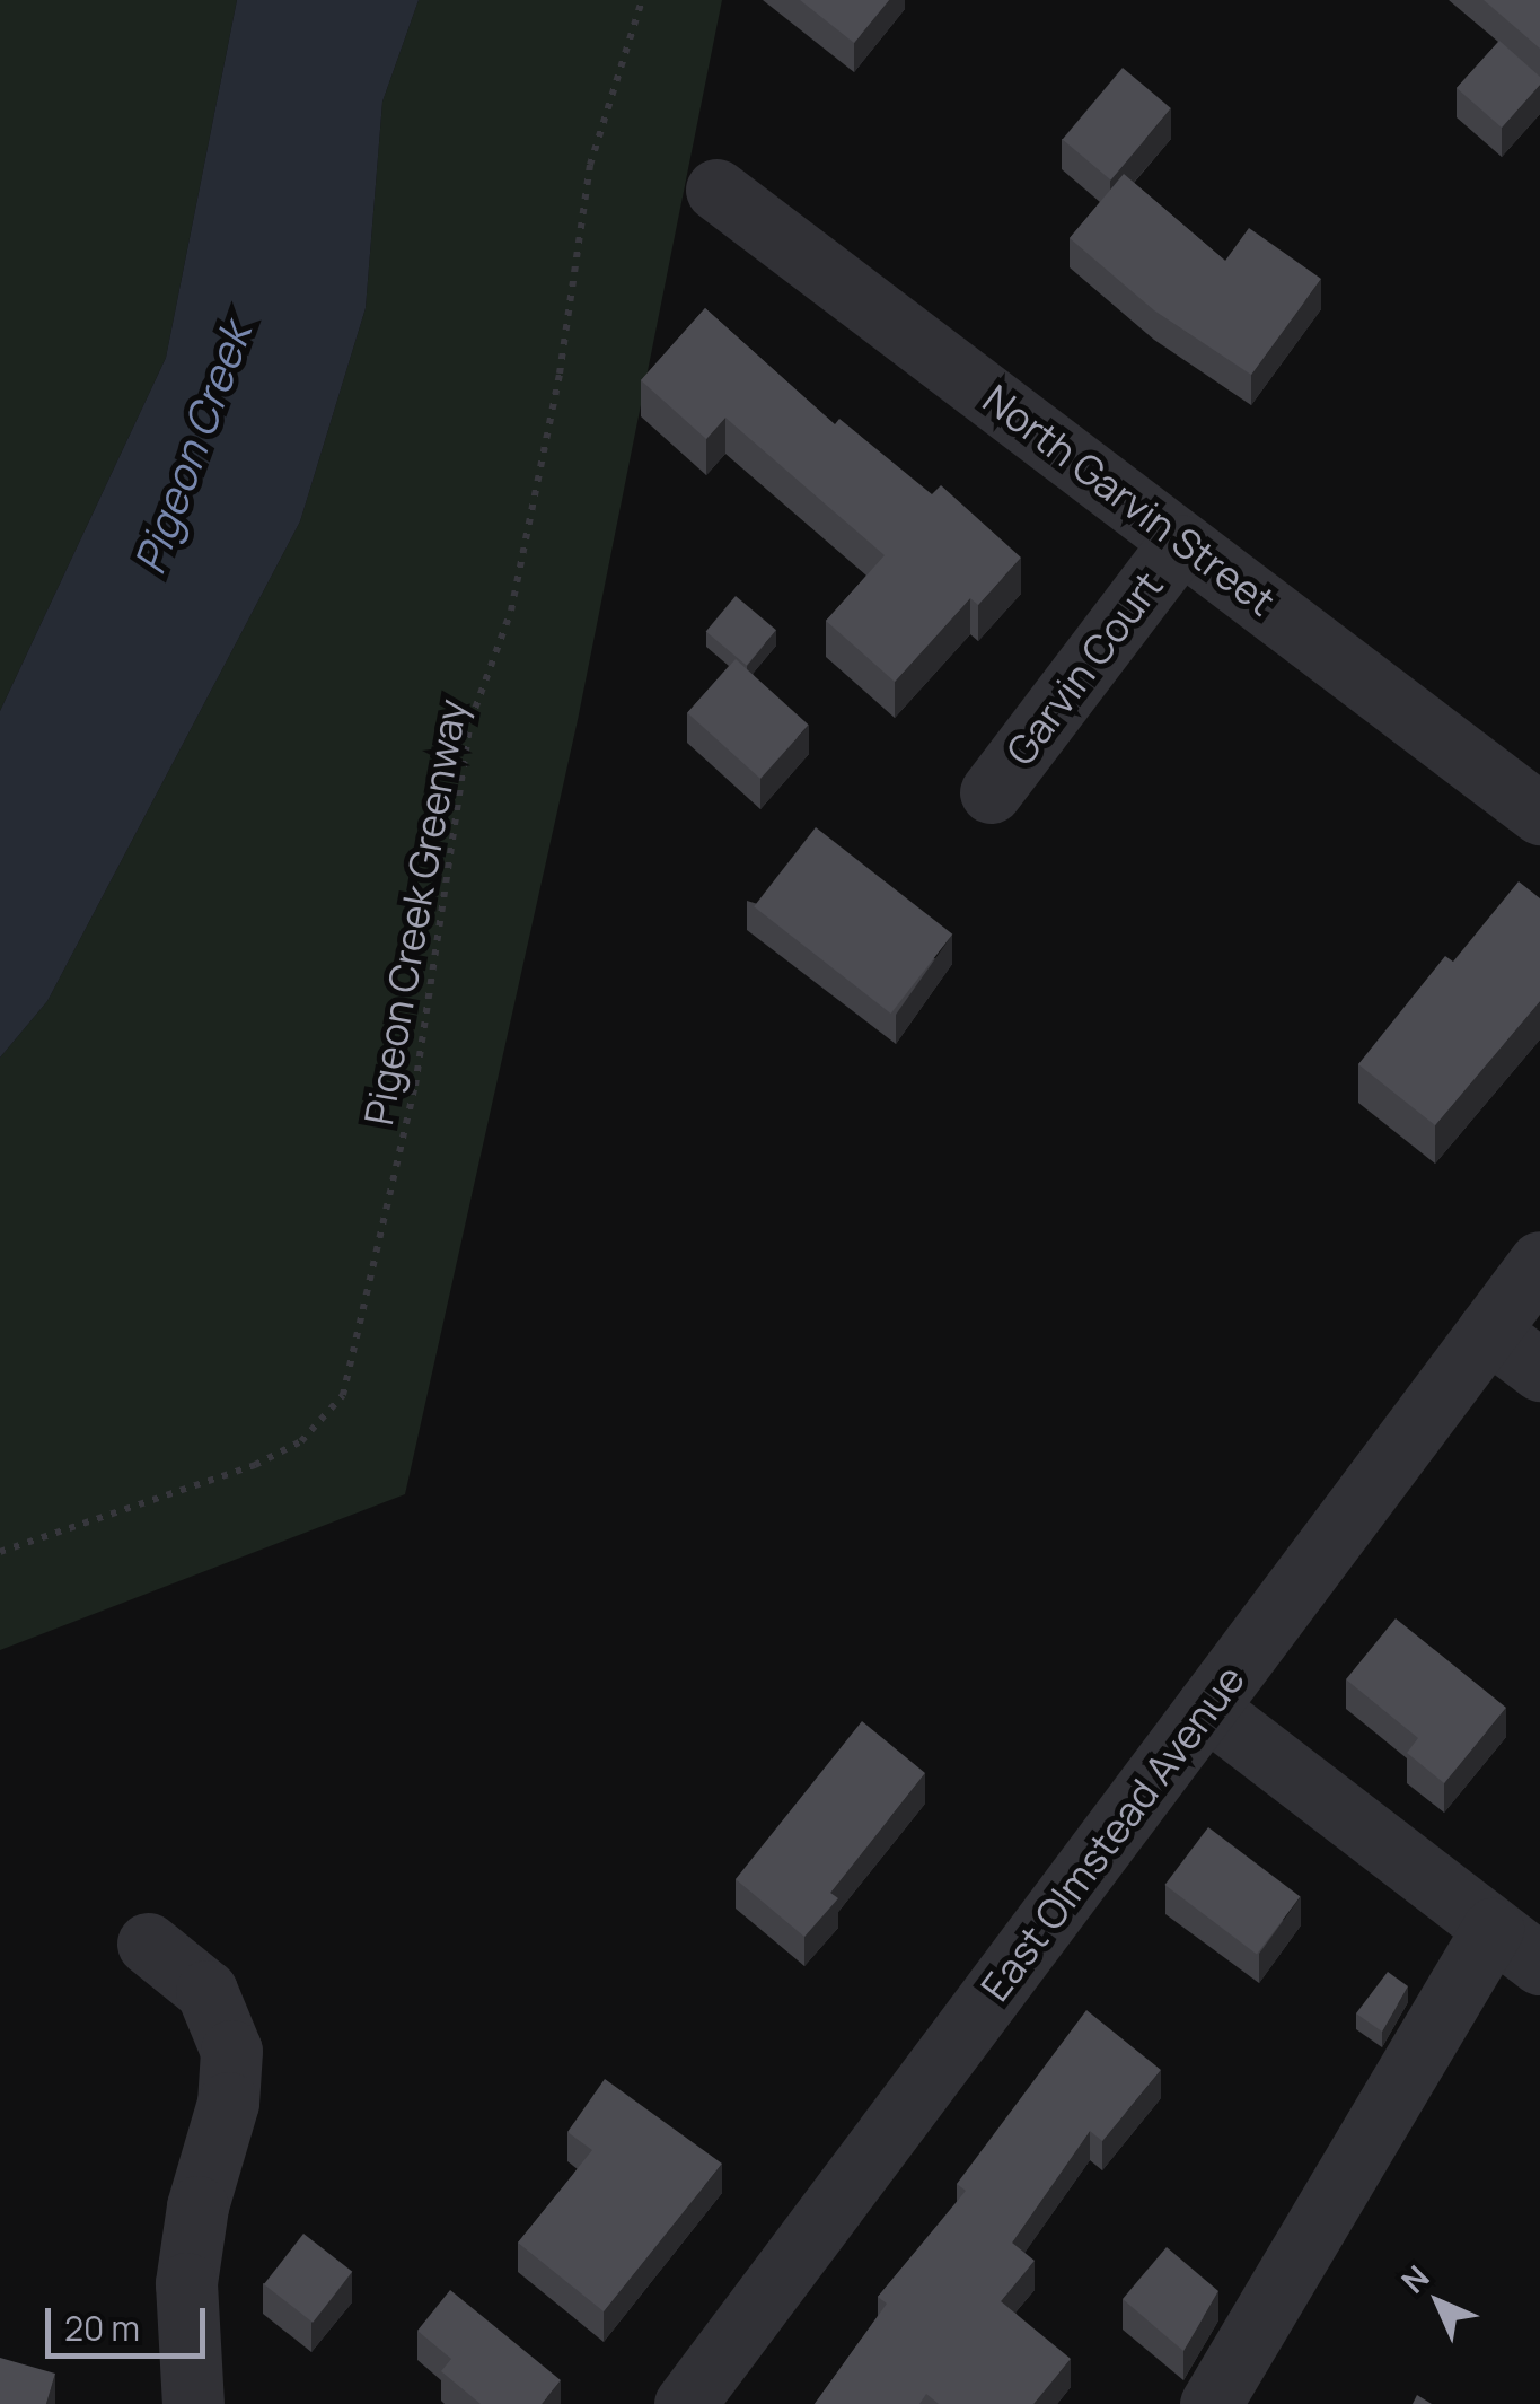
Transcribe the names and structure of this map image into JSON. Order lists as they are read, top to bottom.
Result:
{
  "streets": {
    "street": ["North Garvin Street", "Garvin Court", "East Olmstead Avenue"],
    "path": ["Pigeon Creek Greenway"]
  },
  "crossings": [
    ["North Garvin Street", "Garvin Court"]
  ],
  "water": ["Pigeon Creek"],
  "scale_bar": "20 m",
  "north": "top left"
}
